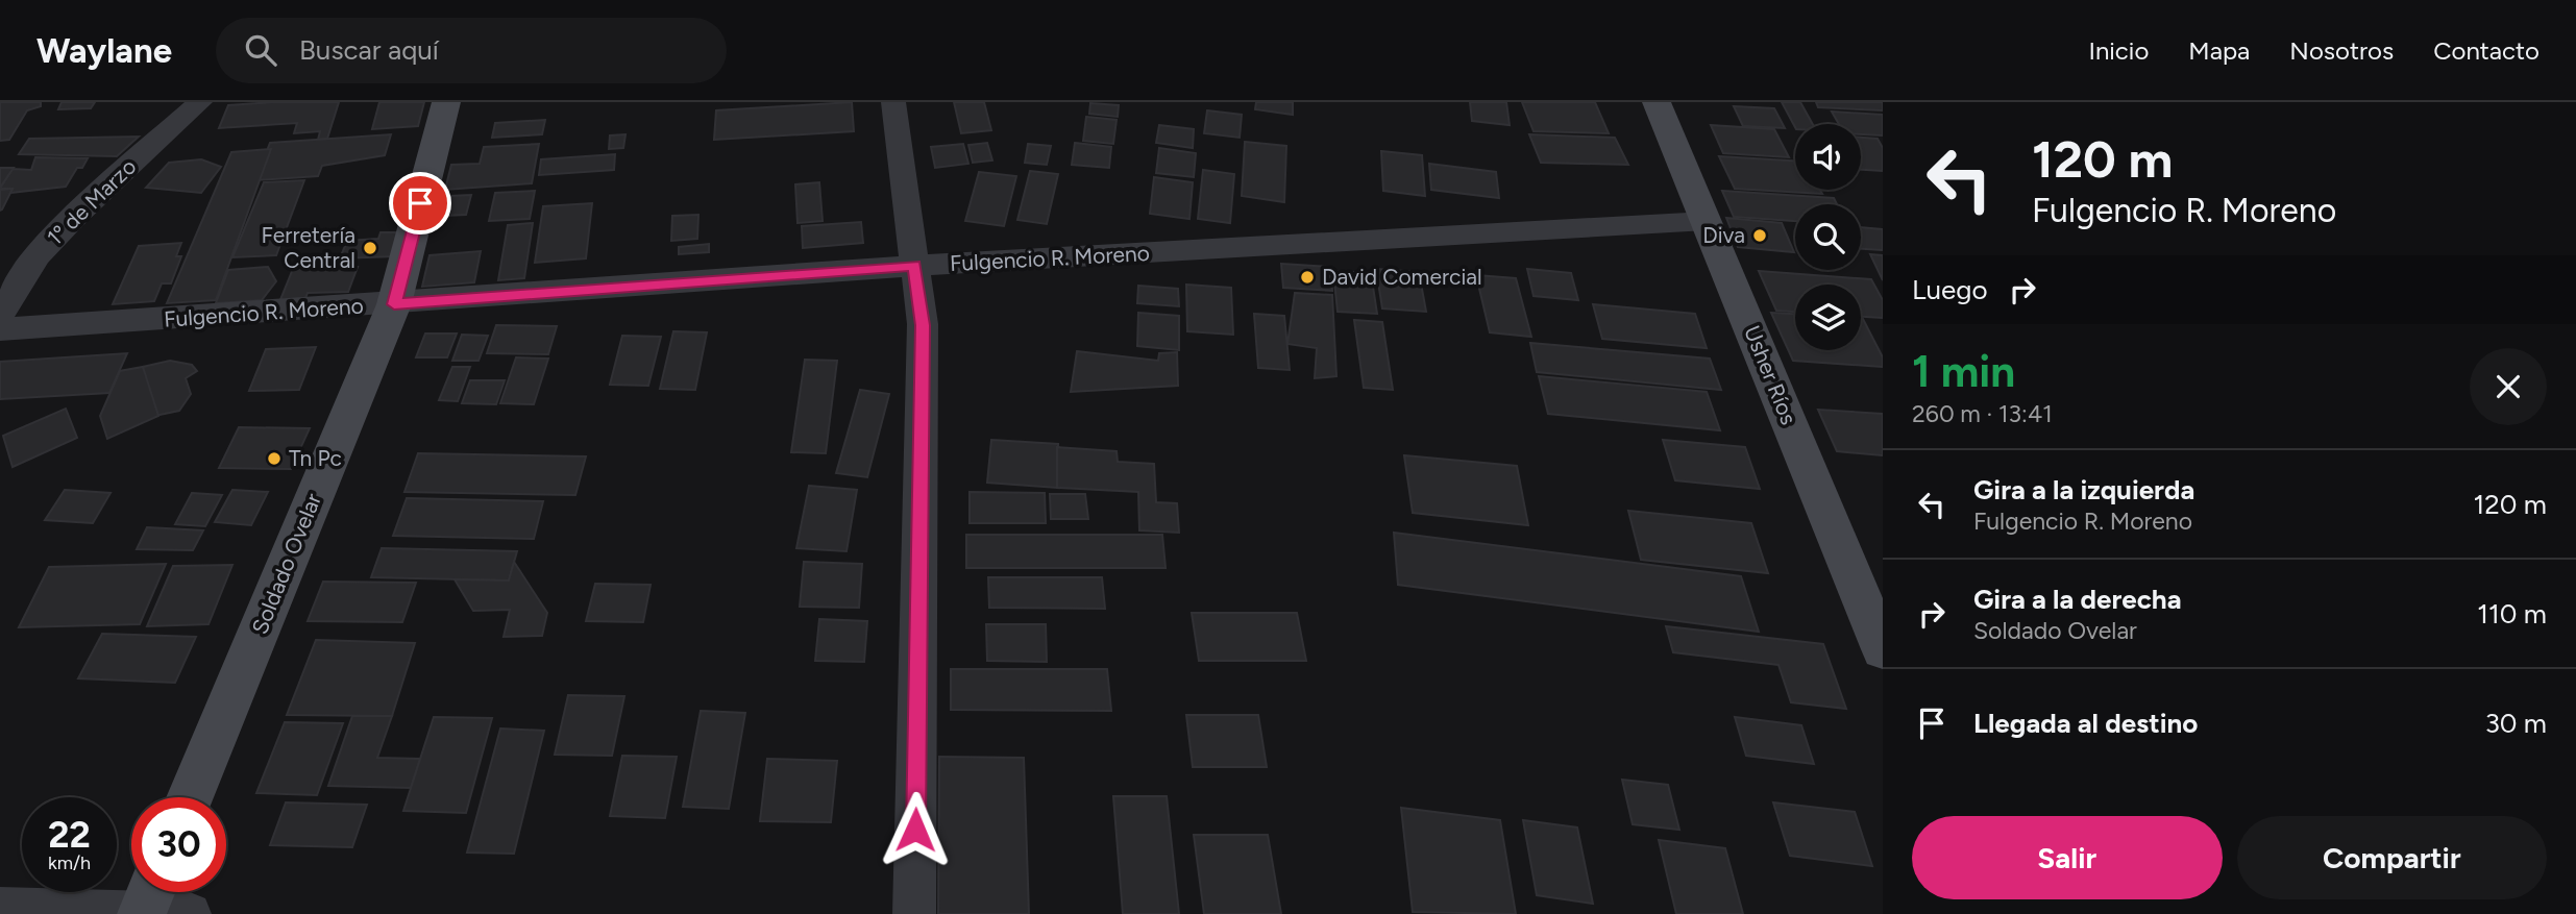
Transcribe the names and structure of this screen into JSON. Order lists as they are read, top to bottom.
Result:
{
  "streets": {
    "main road": ["Usher Ríos", "Soldado Ovelar"],
    "street": ["1º de Marzo", "Fulgencio R. Moreno"]
  },
  "crossings": [
    ["Fulgencio R. Moreno", "Usher Ríos"],
    ["Fulgencio R. Moreno", "Soldado Ovelar"]
  ],
  "places": [
    "Diva",
    "Ferretería Central",
    "David Comercial",
    "Tn Pc"
  ],
  "page": {
    "header": "Waylane",
    "search": "Buscar aquí",
    "nav": [
      "Inicio",
      "Mapa",
      "Nosotros",
      "Contacto"
    ],
    "turn": ["120 m", "Fulgencio R. Moreno"],
    "then": "Luego",
    "heading": ["1 min", "260 m · 13:41"],
    "list": [
      {
        "name": "Gira a la izquierda",
        "note": "Fulgencio R. Moreno",
        "value": "120 m"
      },
      {
        "name": "Gira a la derecha",
        "note": "Soldado Ovelar",
        "value": "110 m"
      },
      {
        "name": "Llegada al destino",
        "value": "30 m"
      }
    ],
    "speed": "22 km/h",
    "limit": "30",
    "buttons": ["Salir", "Compartir"]
  }
}
